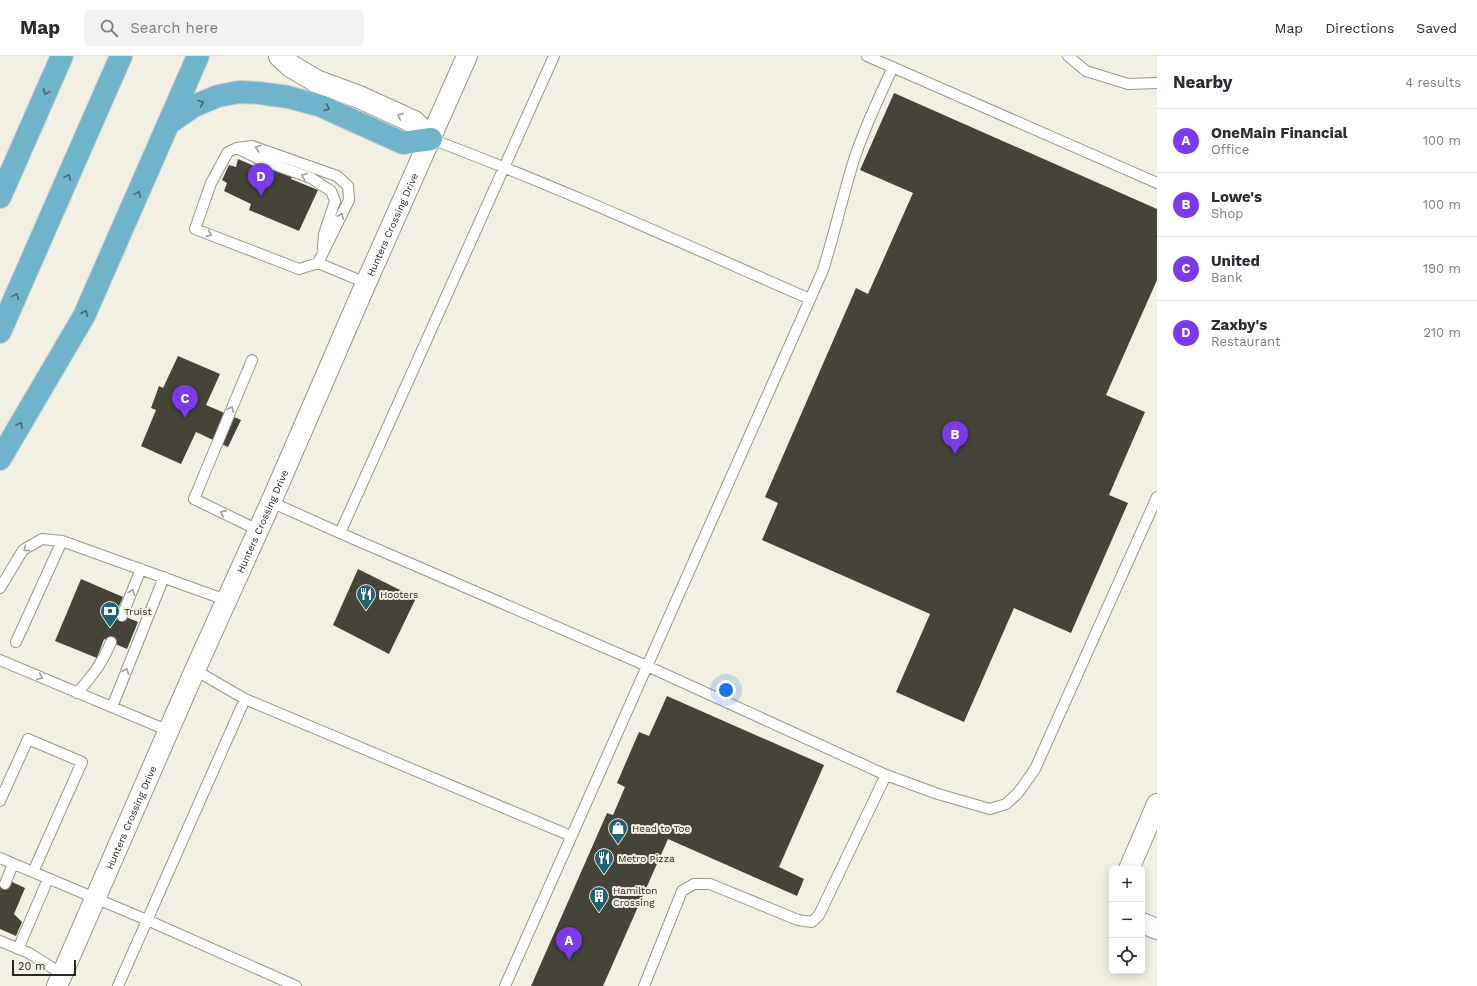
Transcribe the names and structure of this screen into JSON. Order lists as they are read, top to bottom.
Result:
{
  "streets": {
    "street": ["Hunters Crossing Drive"]
  },
  "places": {
    "restaurant": ["Hooters", "Metro Pizza"],
    "bank": ["Truist"],
    "shop": ["Head to Toe"],
    "building": ["Hamilton Crossing"]
  },
  "scale_bar": "20 m",
  "page": {
    "header": "Map",
    "search": "Search here",
    "nav": ["Map", "Directions", "Saved"],
    "heading": ["Nearby", "4 results"],
    "list": [
      {
        "mark": "A",
        "name": "OneMain Financial",
        "note": "Office",
        "value": "100 m"
      },
      {
        "mark": "B",
        "name": "Lowe's",
        "note": "Shop",
        "value": "100 m"
      },
      {
        "mark": "C",
        "name": "United",
        "note": "Bank",
        "value": "190 m"
      },
      {
        "mark": "D",
        "name": "Zaxby's",
        "note": "Restaurant",
        "value": "210 m"
      }
    ],
    "pins": [
      "D",
      "C",
      "B",
      "A"
    ],
    "map_buttons": ["+", "−"],
    "scale": "20 m"
  }
}
